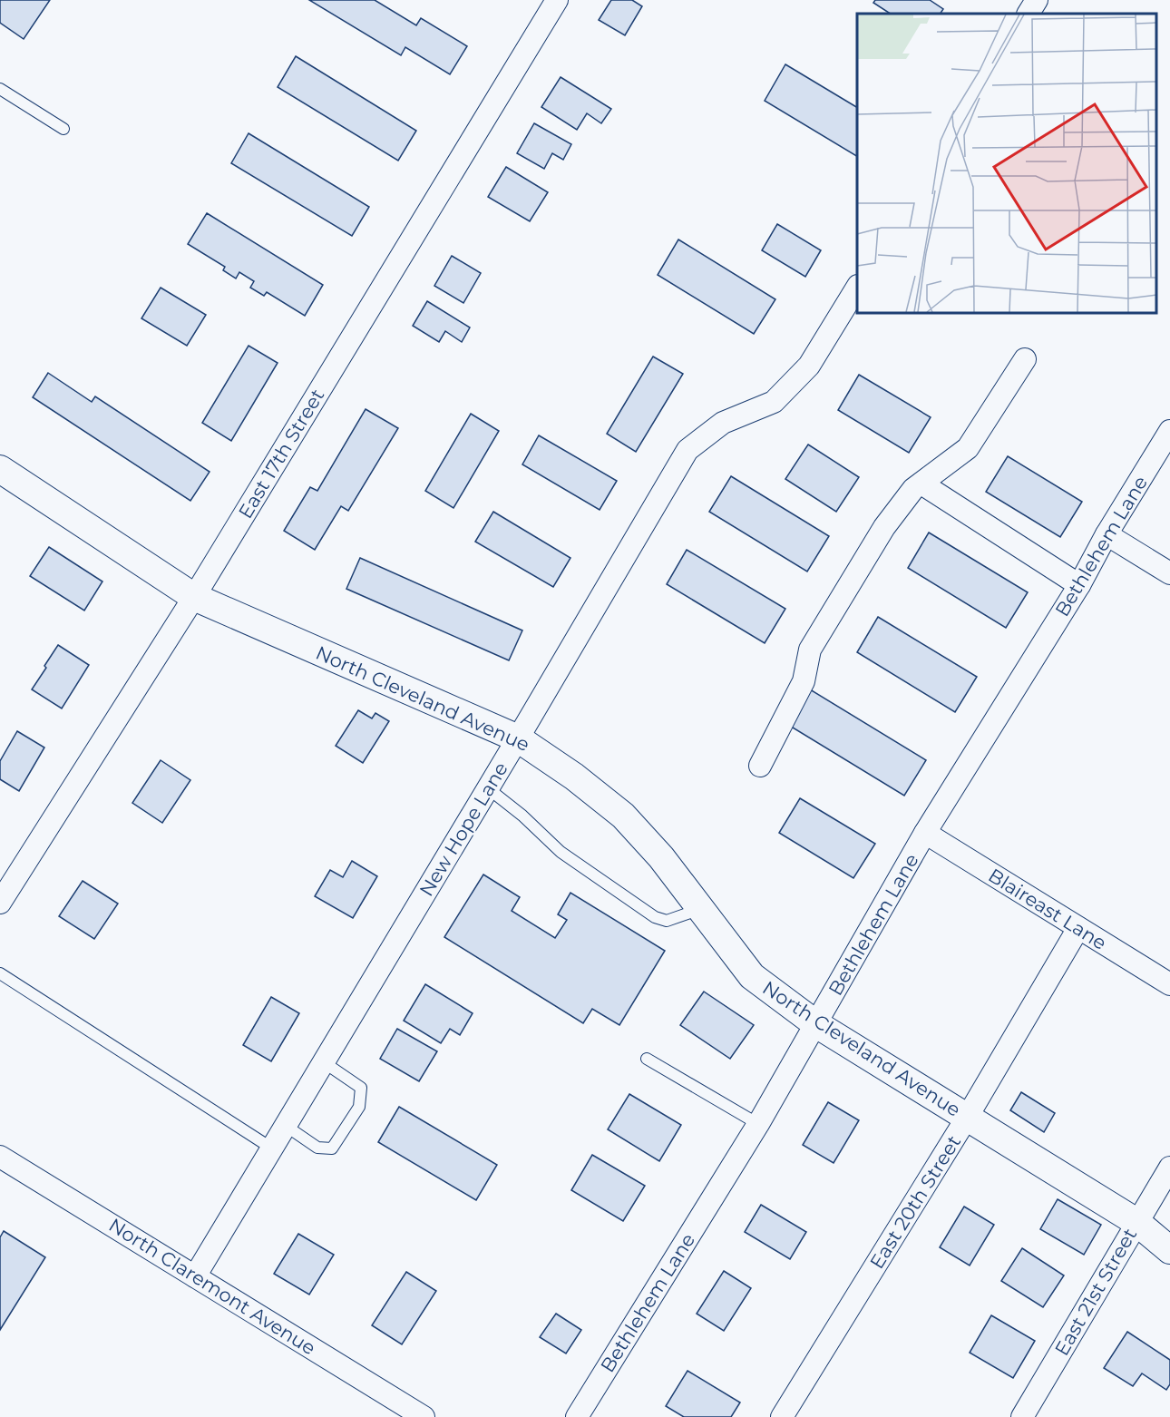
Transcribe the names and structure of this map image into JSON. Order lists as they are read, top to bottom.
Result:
{
  "streets": {
    "street": [
      "East 17th Street",
      "Bethlehem Lane",
      "North Cleveland Avenue",
      "New Hope Lane",
      "Blaireast Lane",
      "East 20th Street",
      "North Claremont Avenue",
      "East 21st Street"
    ]
  },
  "crossings": [
    ["East 17th Street", "North Cleveland Avenue"],
    ["Bethlehem Lane", "North Cleveland Avenue"],
    ["Bethlehem Lane", "Blaireast Lane"],
    ["North Cleveland Avenue", "New Hope Lane"],
    ["North Cleveland Avenue", "East 20th Street"],
    ["North Cleveland Avenue", "East 21st Street"],
    ["New Hope Lane", "North Claremont Avenue"],
    ["Blaireast Lane", "East 20th Street"]
  ]
}
